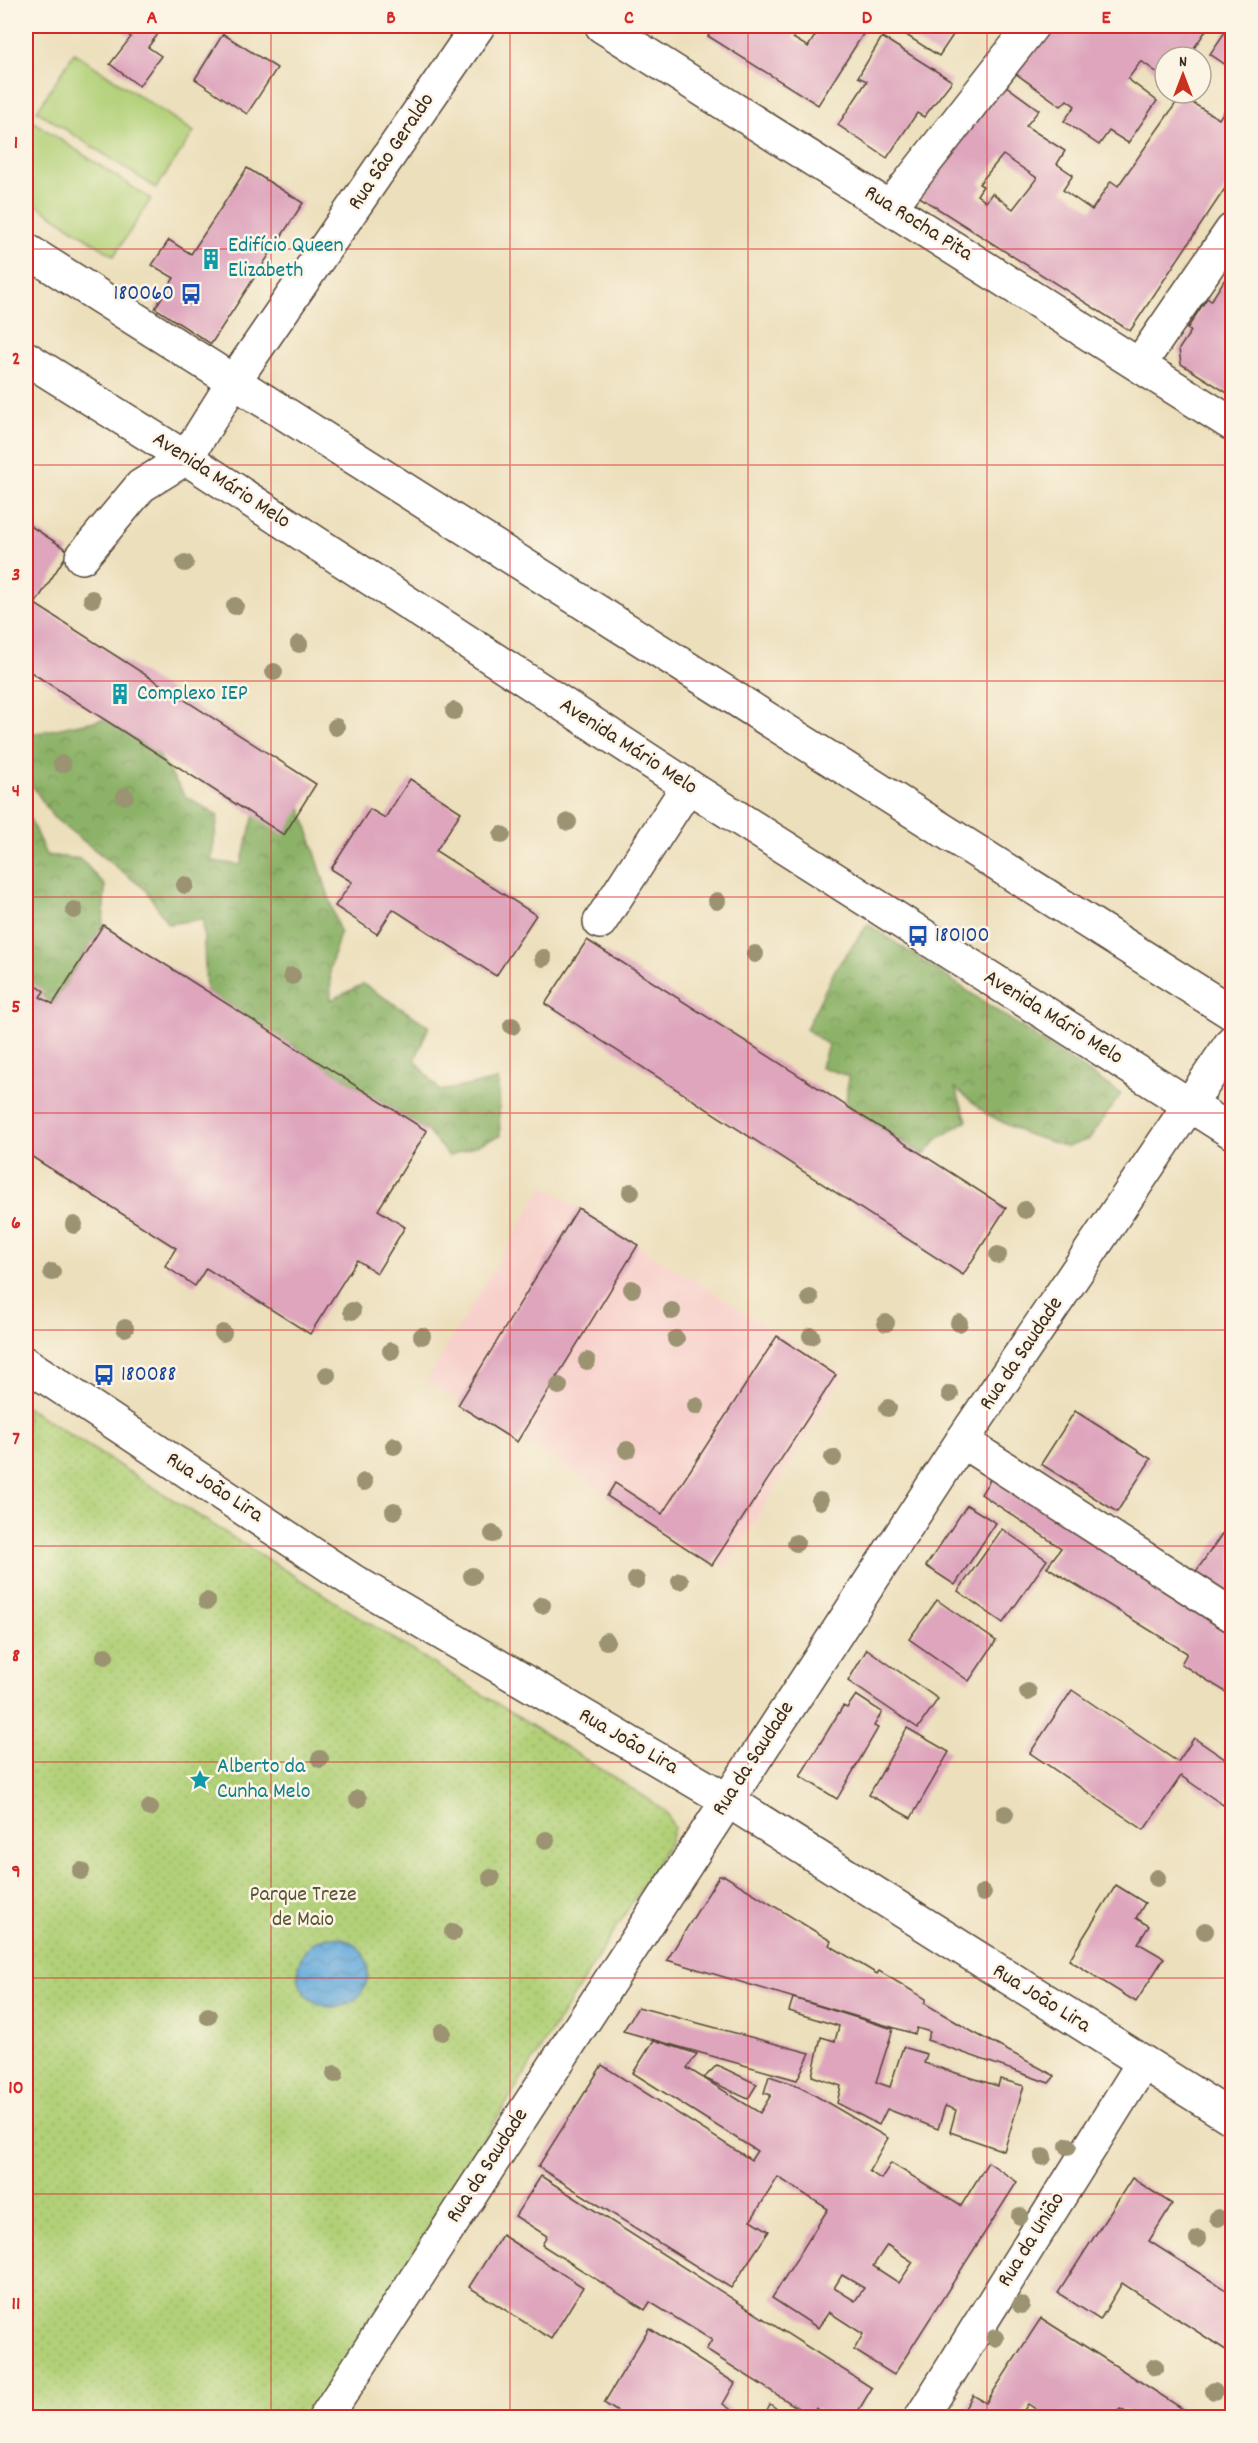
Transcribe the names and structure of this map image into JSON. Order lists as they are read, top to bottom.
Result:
{
  "streets": {
    "street": [
      "Rua São Geraldo",
      "Rua Rocha Pita",
      "Avenida Mário Melo",
      "Rua da Saudade",
      "Rua João Lira",
      "Rua da União"
    ]
  },
  "crossings": [
    ["Rua São Geraldo", "Avenida Mário Melo"],
    ["Avenida Mário Melo", "Rua da Saudade"],
    ["Rua da Saudade", "Rua João Lira"],
    ["Rua João Lira", "Rua da União"]
  ],
  "parks": ["Parque Treze de Maio"],
  "places": {
    "building": ["Edifício Queen Elizabeth", "Complexo IEP"],
    "bus stop": ["180060", "180100", "180088"],
    "place": ["Alberto da Cunha Melo"]
  },
  "north": "top",
  "grid": {
    "columns": [
      "A",
      "B",
      "C",
      "D",
      "E"
    ],
    "rows": [
      "1",
      "2",
      "3",
      "4",
      "5",
      "6",
      "7",
      "8",
      "9",
      "10",
      "11"
    ]
  }
}
